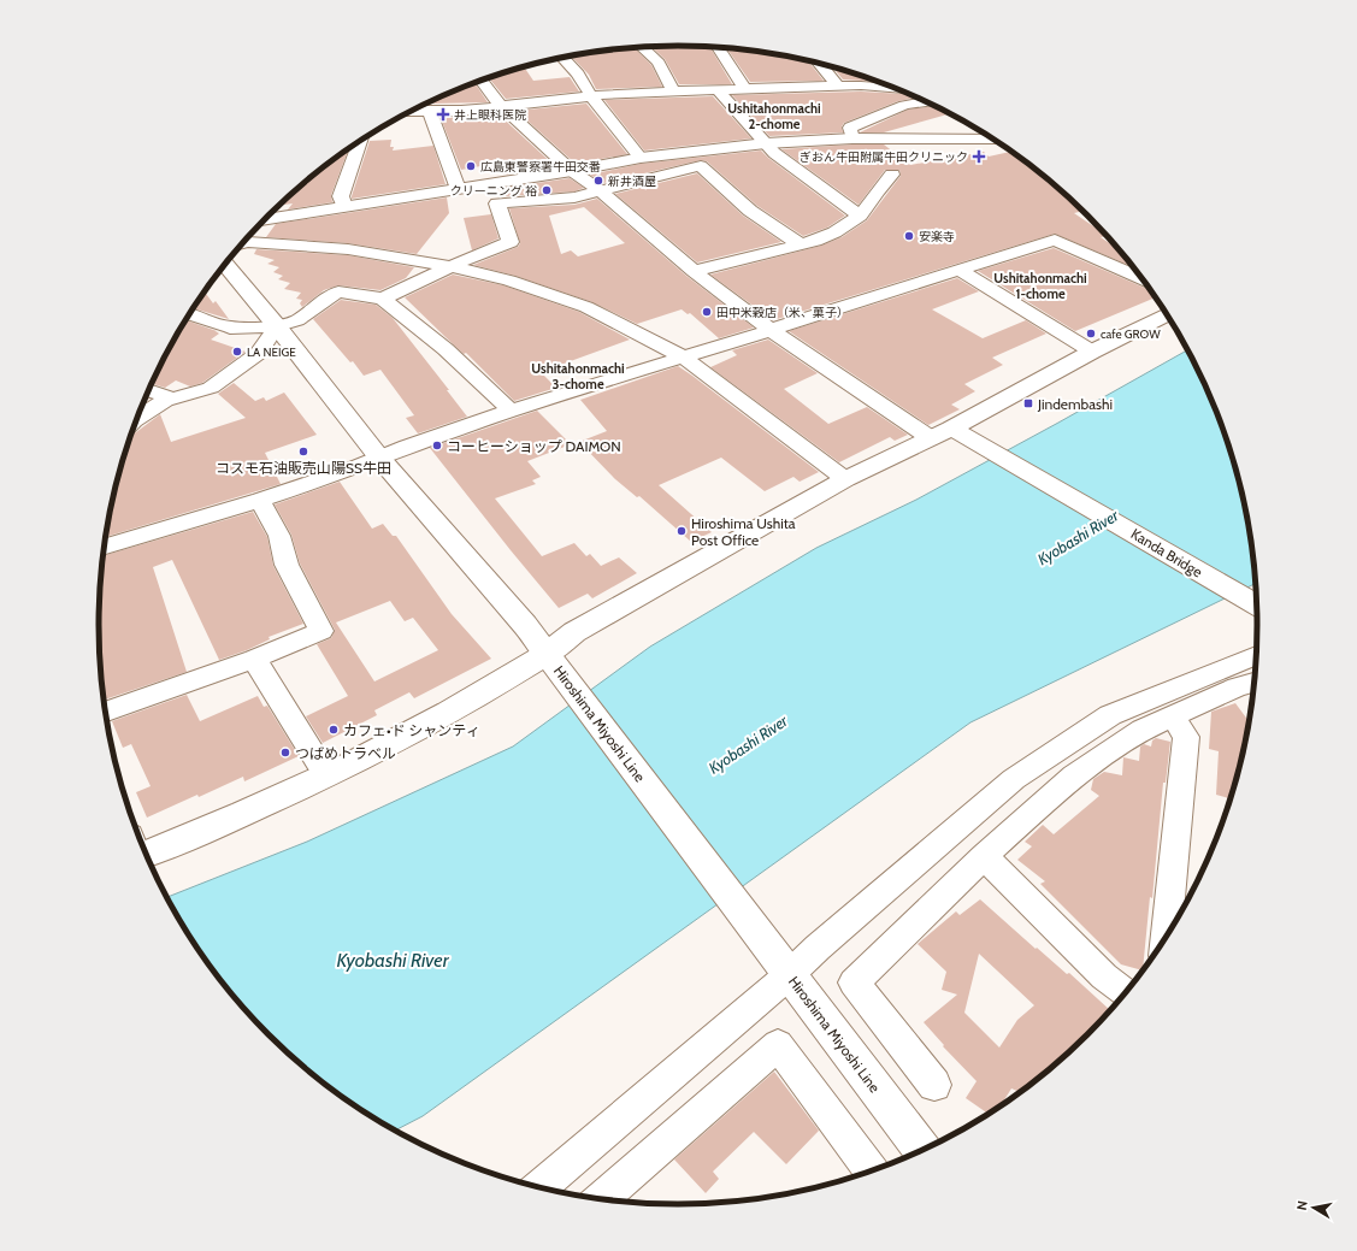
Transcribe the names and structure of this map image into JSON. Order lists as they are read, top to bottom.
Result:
{
  "streets": {
    "street": ["Kanda Bridge", "Hiroshima Miyoshi Line"]
  },
  "districts": ["Ushitahonmachi 2-chome", "Ushitahonmachi 1-chome", "Ushitahonmachi 3-chome"],
  "water": ["Kyobashi River"],
  "places": {
    "health": ["井上眼科医院", "ぎおん牛田附属牛田クリニック"],
    "other": [
      "広島東警察署牛田交番",
      "新井酒屋",
      "クリーニング 裕",
      "安楽寺",
      "田中米穀店（米、菓子）",
      "cafe GROW",
      "LA NEIGE",
      "コーヒーショップ DAIMON",
      "コスモ石油販売山陽SS牛田",
      "Hiroshima Ushita Post Office",
      "カフェ•ド シャンティ",
      "つばめトラベル"
    ],
    "transit": ["Jindembashi"]
  },
  "north": "left"
}
